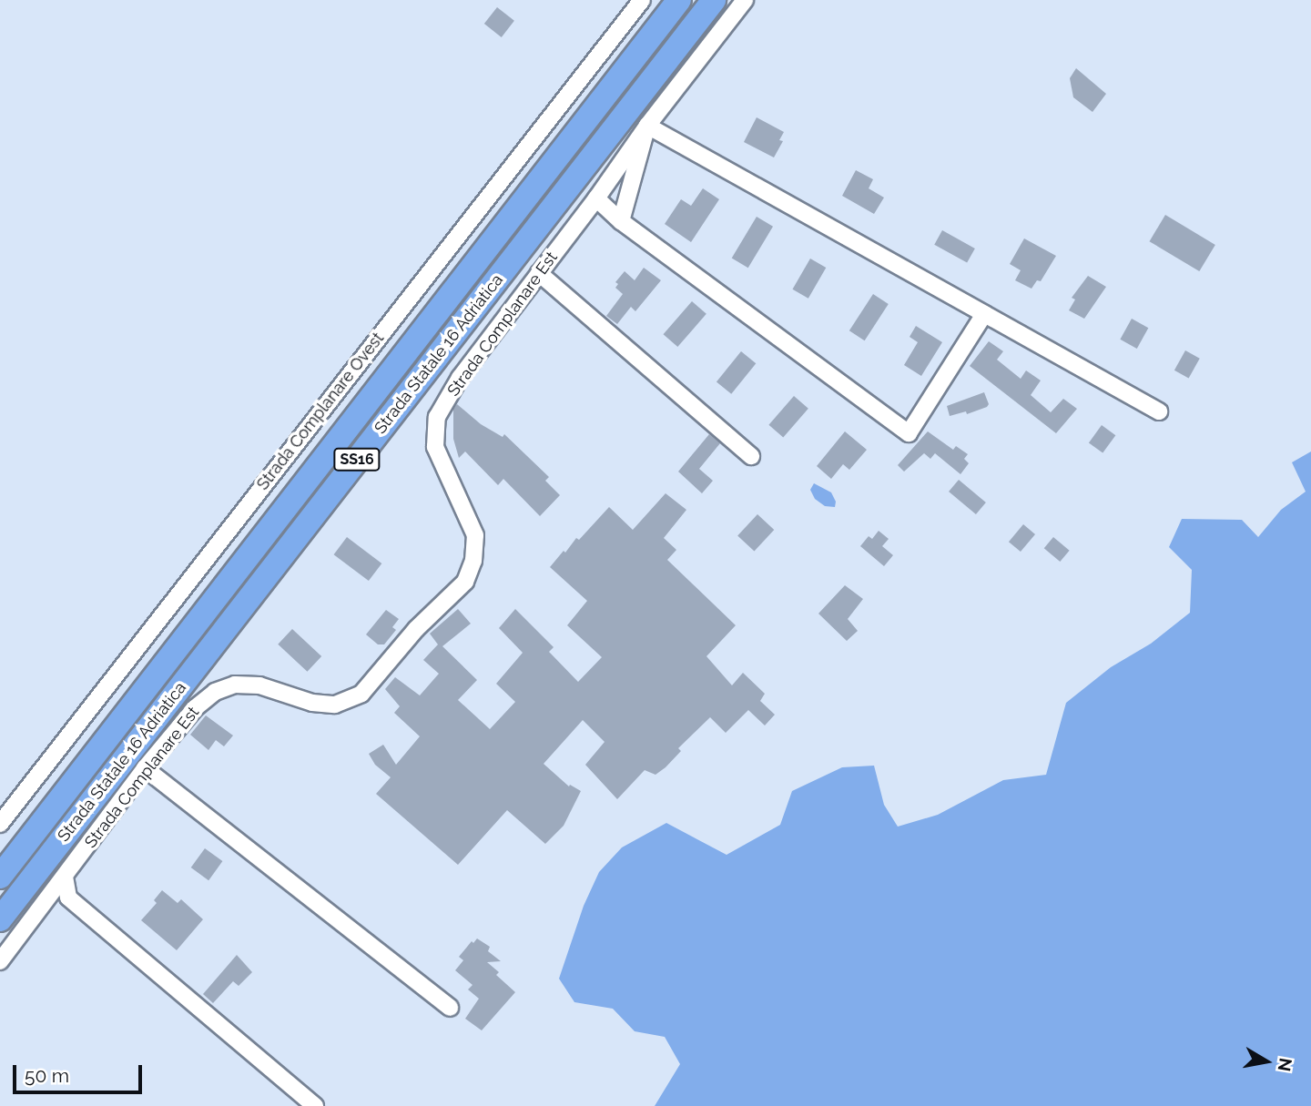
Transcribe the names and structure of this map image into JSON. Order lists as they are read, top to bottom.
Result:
{
  "streets": {
    "highway": ["Strada Statale 16 Adriatica", "SS16"],
    "street": ["Strada Complanare Est", "Strada Complanare Ovest"]
  },
  "scale_bar": "50 m",
  "north": "right"
}
